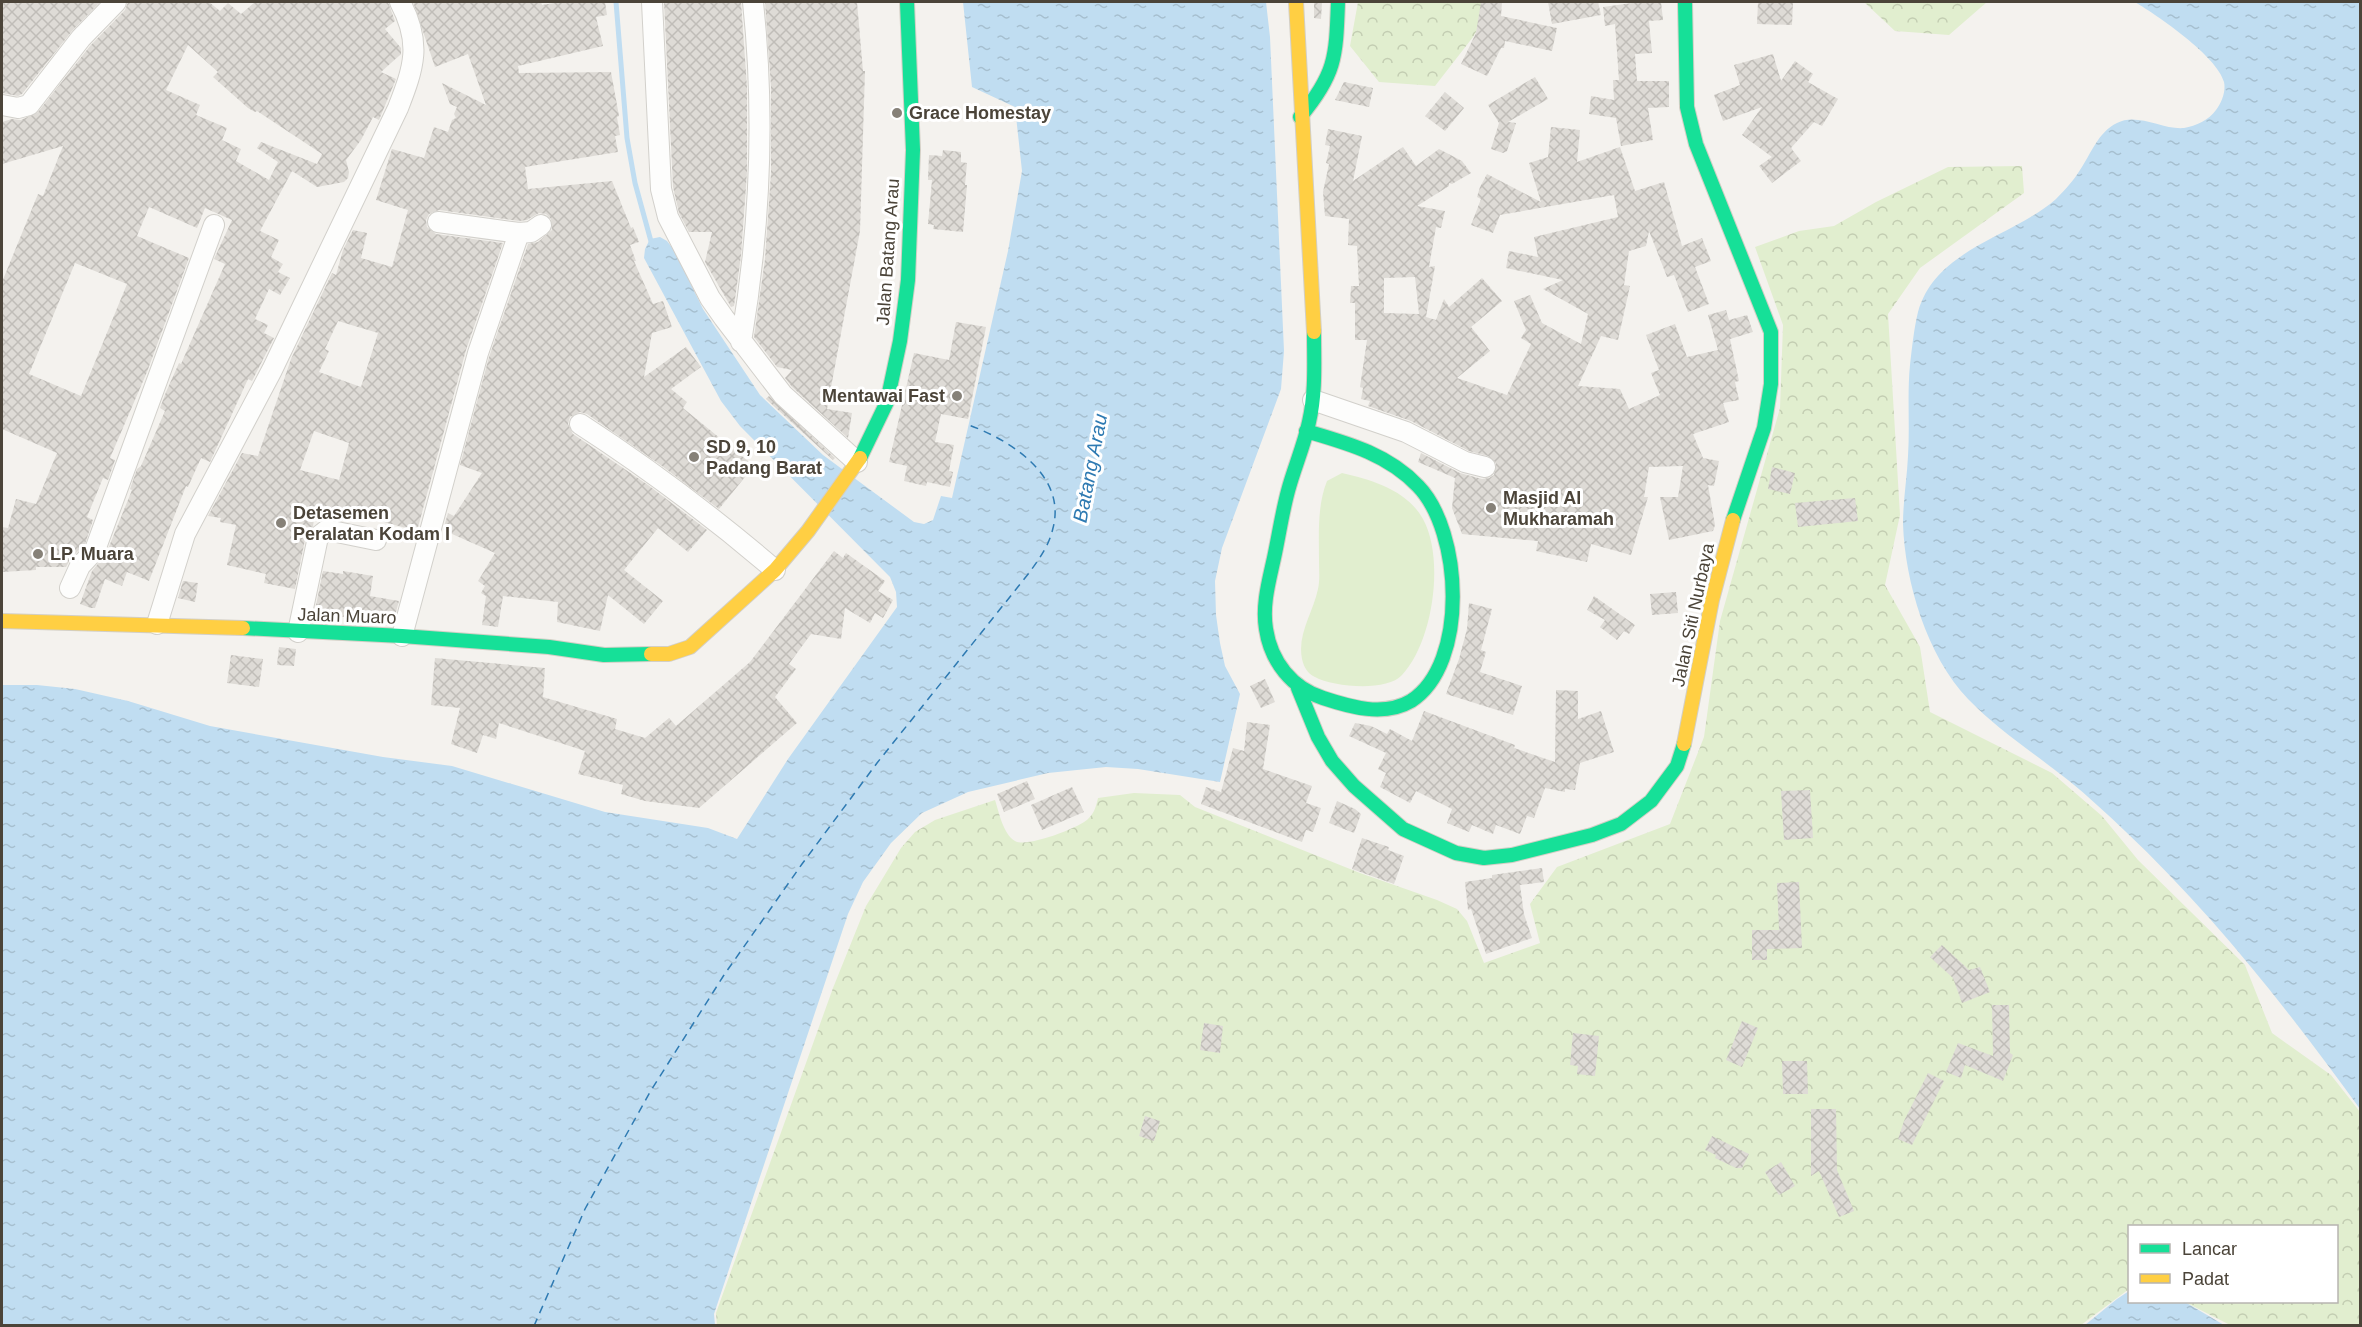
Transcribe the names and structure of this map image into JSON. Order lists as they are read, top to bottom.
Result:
{
  "streets": {
    "street": ["Jalan Batang Arau", "Jalan Siti Nurbaya", "Jalan Muaro"]
  },
  "crossings": [
    ["Jalan Batang Arau", "Jalan Muaro"]
  ],
  "water": ["Batang Arau"],
  "places": [
    "Grace Homestay",
    "Mentawai Fast",
    "SD 9, 10 Padang Barat",
    "Masjid Al Mukharamah",
    "Detasemen Peralatan Kodam I",
    "LP. Muara"
  ],
  "legend": ["Lancar", "Padat"]
}
